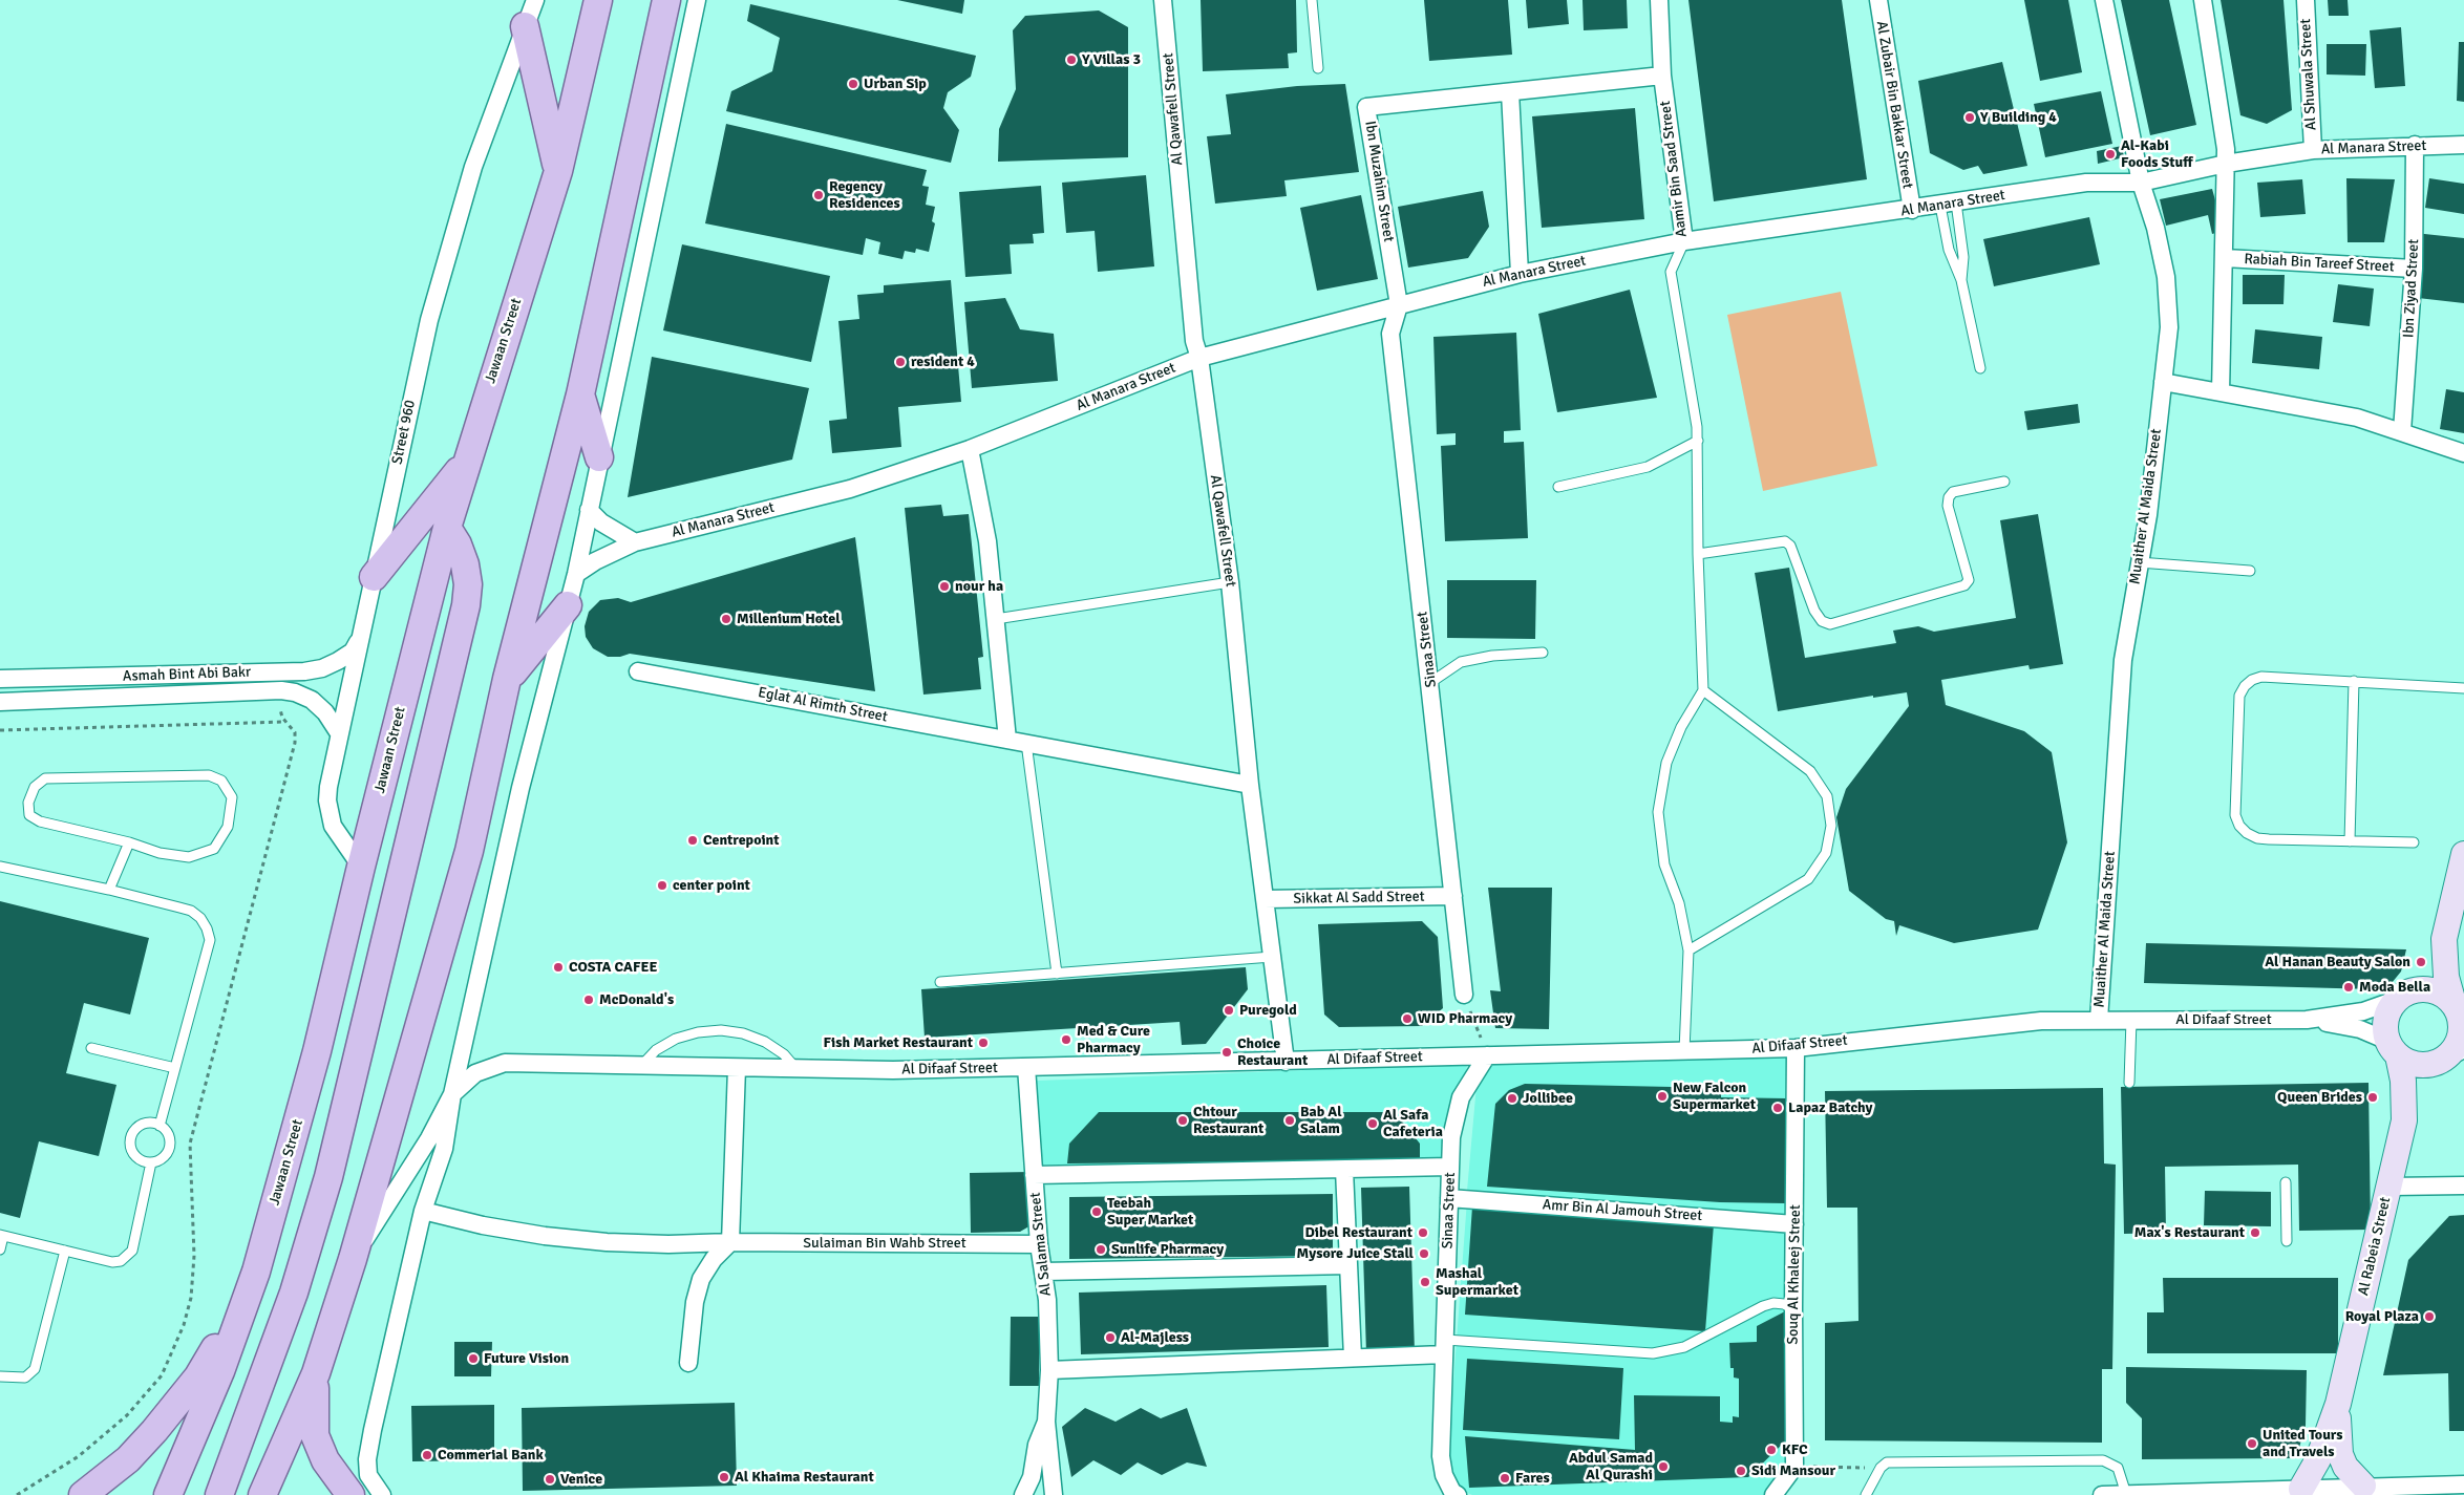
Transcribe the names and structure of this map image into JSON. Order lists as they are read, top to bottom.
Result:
{
  "streets": {
    "main road": ["Jawaan Street"],
    "street": [
      "Al Shuwala Street",
      "Al Zubair Bin Bakkar Street",
      "Al Qawafell Street",
      "Al Manara Street",
      "Aamir Bin Saad Street",
      "Ibn Muzahim Street",
      "Rabiah Bin Tareef Street",
      "Ibn Ziyad Street",
      "Street 960",
      "Muaither Al Maida Street",
      "Sinaa Street",
      "Asmah Bint Abi Bakr",
      "Eglat Al Rimth Street",
      "Sikkat Al Sadd Street",
      "Al Difaaf Street",
      "Amr Bin Al Jamouh Street",
      "Sulaiman Bin Wahb Street",
      "Al Salama Street",
      "Al Rabeia Street",
      "Souq Al Khaleej Street"
    ]
  },
  "crossings": [
    ["Al Shuwala Street", "Al Manara Street"],
    ["Al Zubair Bin Bakkar Street", "Al Manara Street"],
    ["Al Qawafell Street", "Al Manara Street"],
    ["Al Qawafell Street", "Eglat Al Rimth Street"],
    ["Al Qawafell Street", "Sikkat Al Sadd Street"],
    ["Al Qawafell Street", "Al Difaaf Street"],
    ["Al Manara Street", "Aamir Bin Saad Street"],
    ["Al Manara Street", "Ibn Muzahim Street"],
    ["Al Manara Street", "Rabiah Bin Tareef Street"],
    ["Al Manara Street", "Ibn Ziyad Street"],
    ["Al Manara Street", "Muaither Al Maida Street"],
    ["Al Manara Street", "Sinaa Street"],
    ["Aamir Bin Saad Street", "Ibn Muzahim Street"],
    ["Ibn Muzahim Street", "Sinaa Street"],
    ["Rabiah Bin Tareef Street", "Ibn Ziyad Street"],
    ["Jawaan Street", "Street 960"],
    ["Street 960", "Asmah Bint Abi Bakr"],
    ["Muaither Al Maida Street", "Al Difaaf Street"],
    ["Sinaa Street", "Sikkat Al Sadd Street"],
    ["Sinaa Street", "Al Difaaf Street"],
    ["Sinaa Street", "Amr Bin Al Jamouh Street"],
    ["Al Difaaf Street", "Al Salama Street"],
    ["Al Difaaf Street", "Al Rabeia Street"],
    ["Al Difaaf Street", "Souq Al Khaleej Street"],
    ["Amr Bin Al Jamouh Street", "Souq Al Khaleej Street"],
    ["Sulaiman Bin Wahb Street", "Al Salama Street"]
  ],
  "places": [
    "Y Villas 3",
    "Urban Sip",
    "Y Building 4",
    "Al-Kabi Foods Stuff",
    "Regency Residences",
    "resident 4",
    "nour ha",
    "Millenium Hotel",
    "Centrepoint",
    "center point",
    "Al Hanan Beauty Salon",
    "COSTA CAFEE",
    "Moda Bella",
    "McDonald's",
    "Puregold",
    "WID Pharmacy",
    "Med & Cure Pharmacy",
    "Fish Market Restaurant",
    "Choice Restaurant",
    "New Falcon Supermarket",
    "Queen Brides",
    "Jollibee",
    "Lapaz Batchy",
    "Chtour Restaurant",
    "Bab Al Salam",
    "Al Safa Cafeteria",
    "Teebah Super Market",
    "Dibel Restaurant",
    "Max's Restaurant",
    "Sunlife Pharmacy",
    "Mysore Juice Stall",
    "Mashal Supermarket",
    "Royal Plaza",
    "Al-Majless",
    "Future Vision",
    "United Tours and Travels",
    "KFC",
    "Commerial Bank",
    "Abdul Samad Al Qurashi",
    "Sidi Mansour",
    "Al Khaima Restaurant",
    "Fares",
    "Venice"
  ]
}
